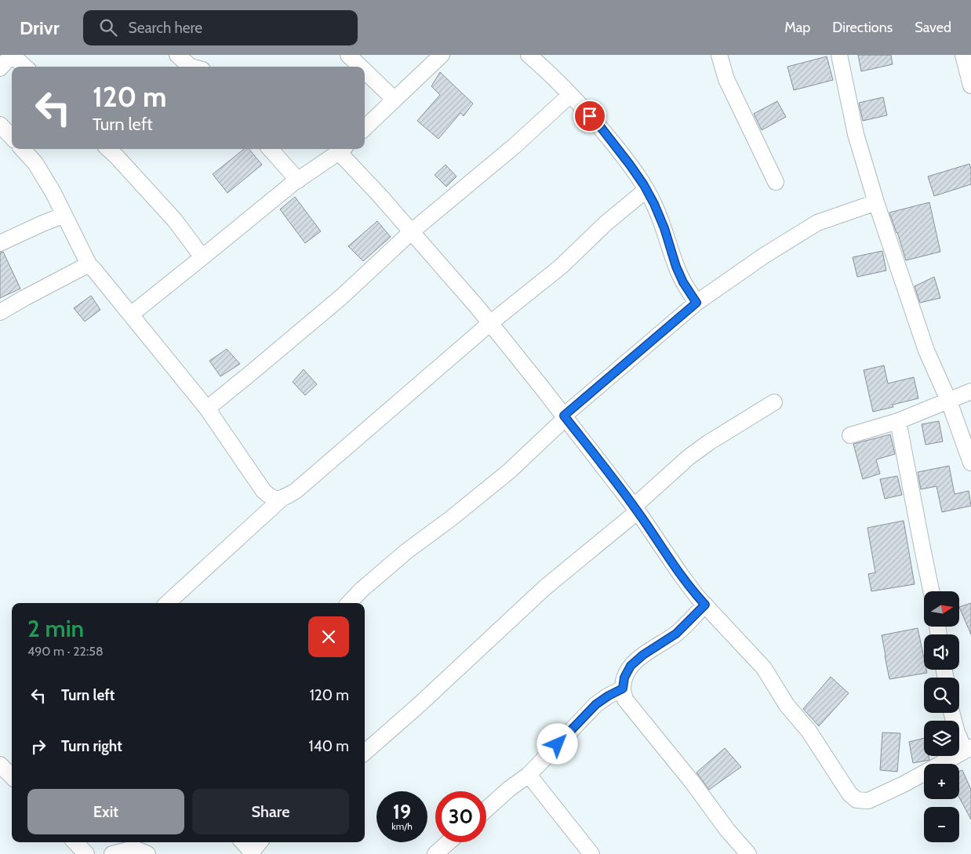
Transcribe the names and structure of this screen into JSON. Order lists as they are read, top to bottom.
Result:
{
  "north": "right",
  "page": {
    "header": "Drivr",
    "search": "Search here",
    "nav": ["Map", "Directions", "Saved"],
    "turn": ["120 m", "Turn left"],
    "map_buttons": ["+", "−"],
    "heading": ["2 min", "490 m · 22:58"],
    "list": [
      {
        "name": "Turn left",
        "value": "120 m"
      },
      {
        "name": "Turn right",
        "value": "140 m"
      }
    ],
    "buttons": ["Exit", "Share"],
    "speed": "19 km/h",
    "limit": "30"
  }
}
